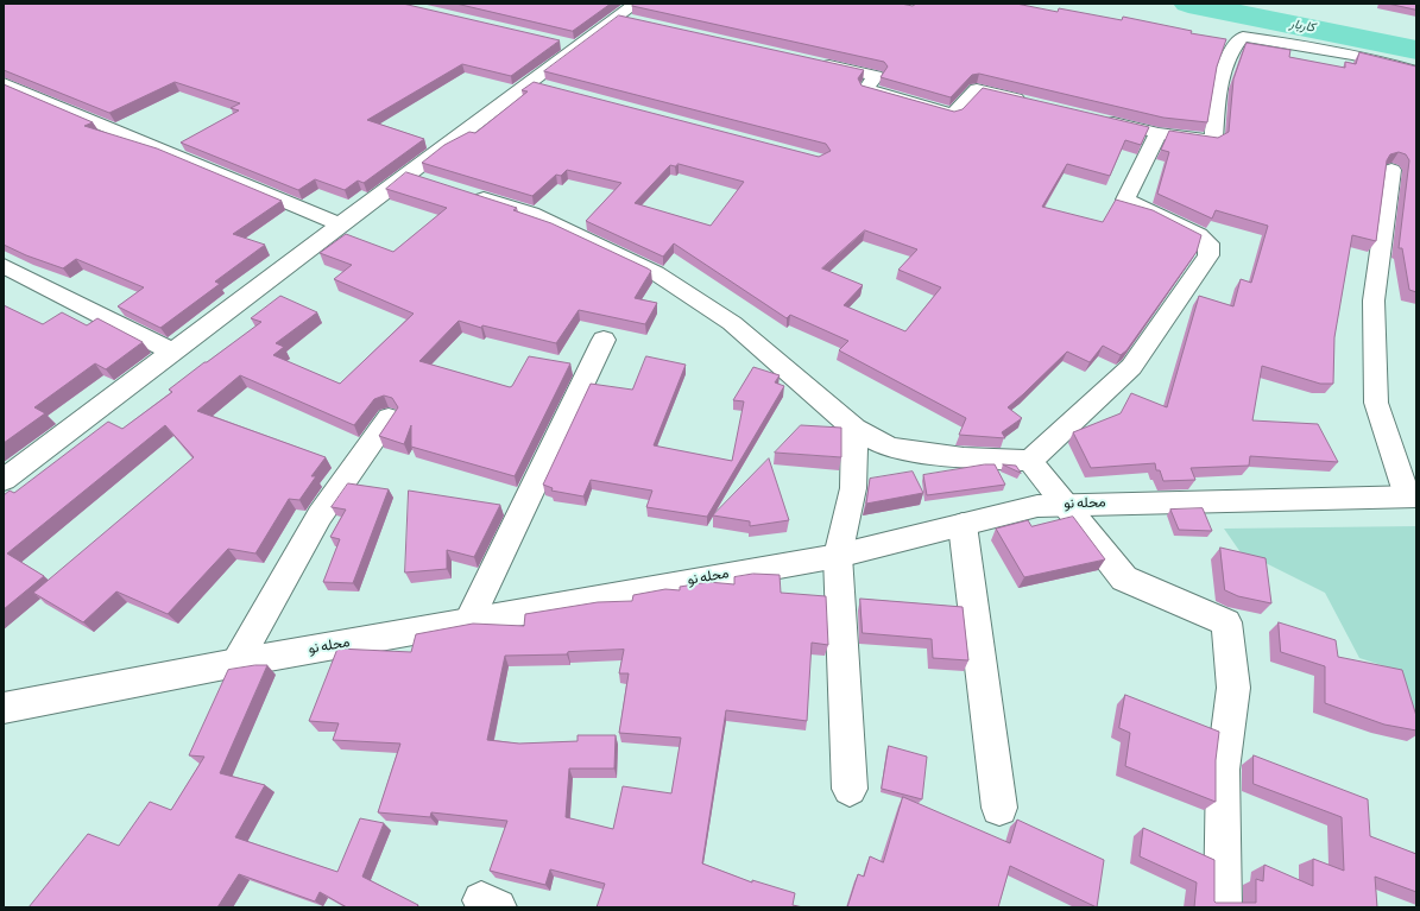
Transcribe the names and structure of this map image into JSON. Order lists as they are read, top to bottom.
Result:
{
  "streets": {
    "street": ["محله نو"]
  },
  "water": ["کاربار"]
}
